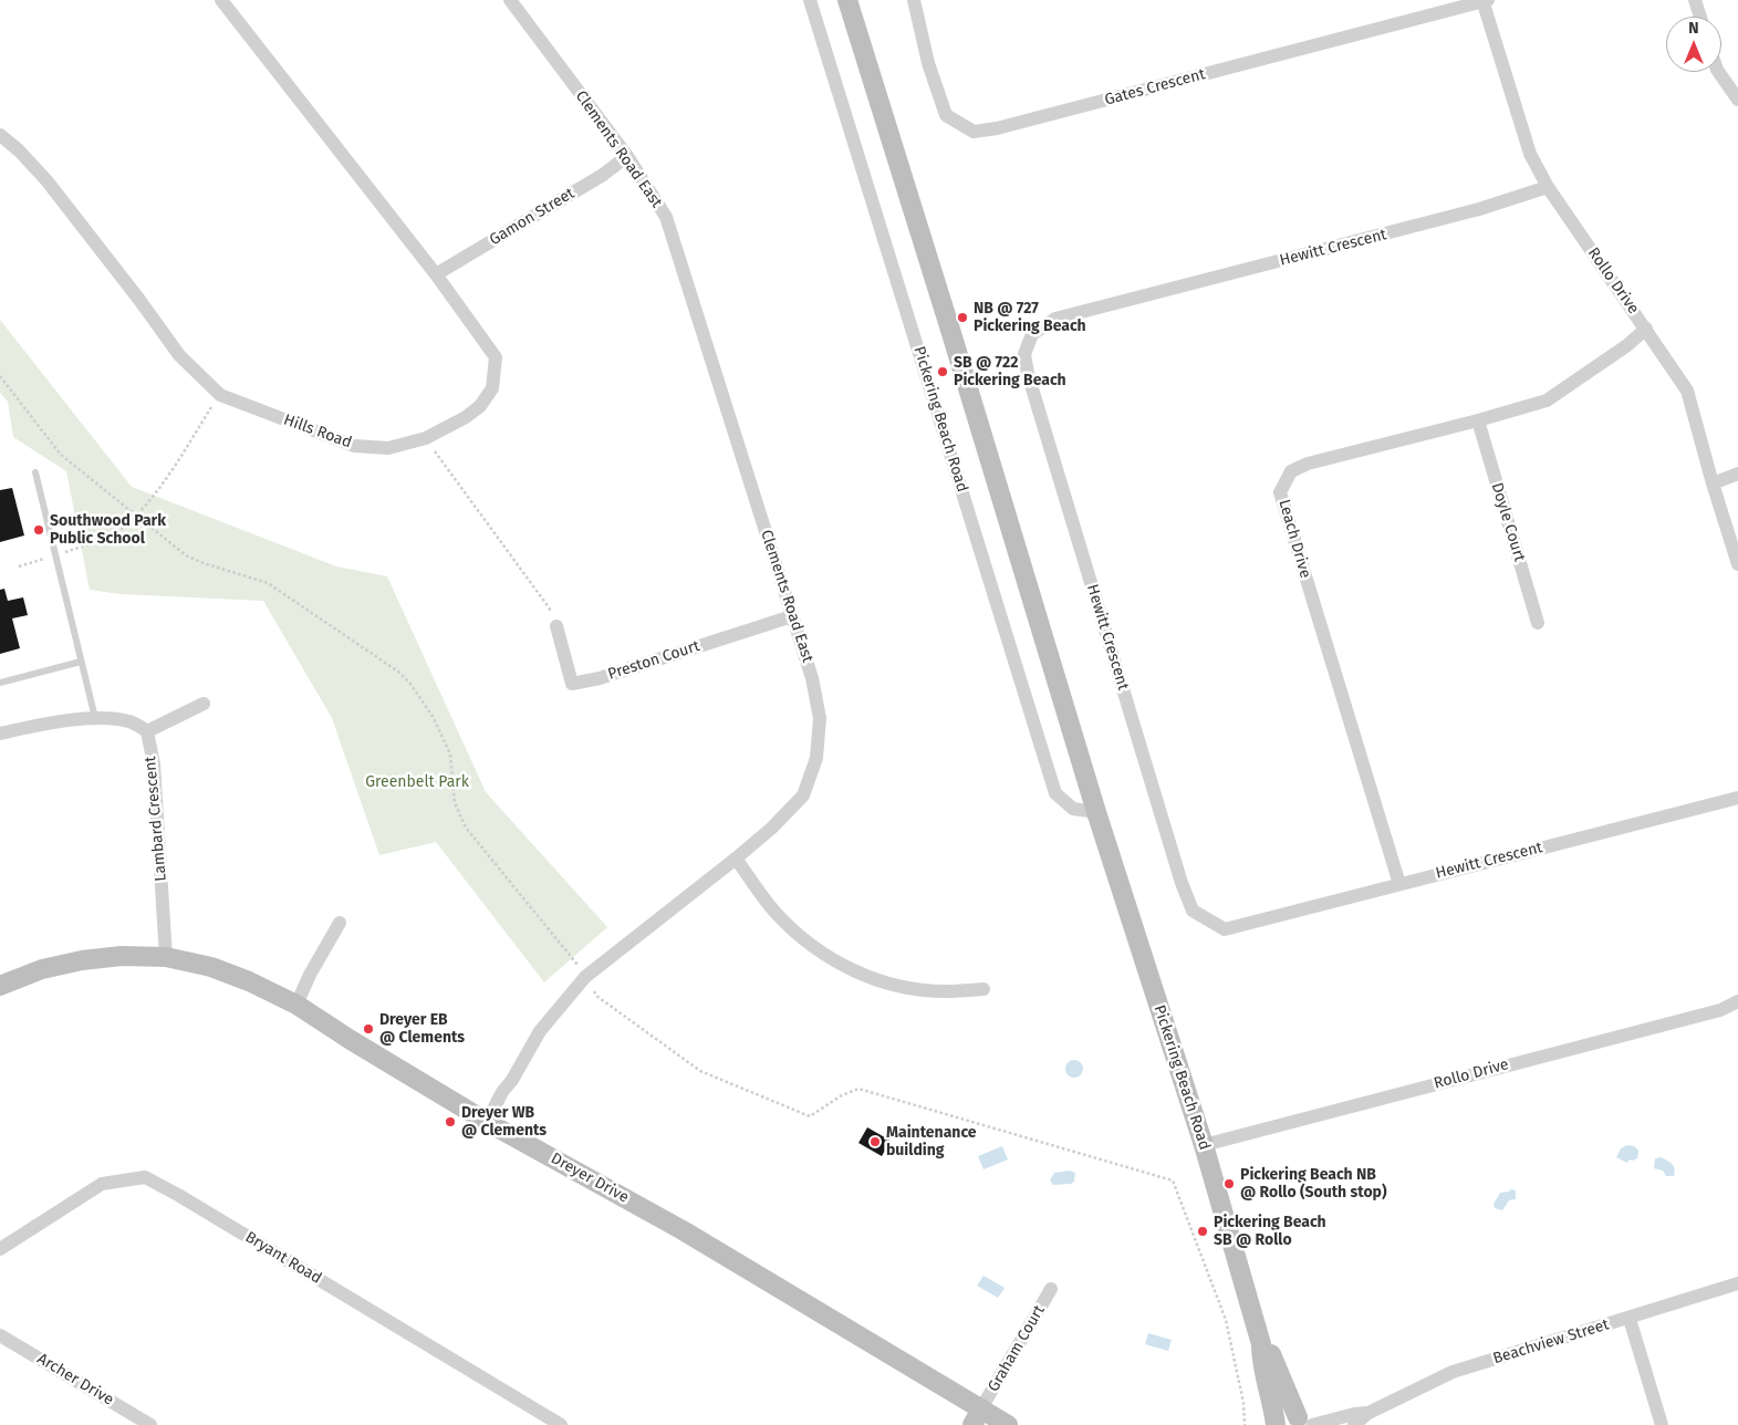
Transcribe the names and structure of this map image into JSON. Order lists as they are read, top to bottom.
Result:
{
  "streets": {
    "street": [
      "Gates Crescent",
      "Clements Road East",
      "Gamon Street",
      "Hewitt Crescent",
      "Rollo Drive",
      "Pickering Beach Road",
      "Hills Road",
      "Doyle Court",
      "Leach Drive",
      "Preston Court",
      "Lambard Crescent",
      "Dreyer Drive",
      "Bryant Road",
      "Beachview Street",
      "Graham Court",
      "Archer Drive"
    ]
  },
  "crossings": [
    ["Gates Crescent", "Rollo Drive"],
    ["Clements Road East", "Gamon Street"],
    ["Clements Road East", "Preston Court"],
    ["Clements Road East", "Dreyer Drive"],
    ["Gamon Street", "Hills Road"],
    ["Hewitt Crescent", "Rollo Drive"],
    ["Hewitt Crescent", "Leach Drive"],
    ["Rollo Drive", "Pickering Beach Road"],
    ["Rollo Drive", "Leach Drive"],
    ["Pickering Beach Road", "Beachview Street"],
    ["Doyle Court", "Leach Drive"],
    ["Lambard Crescent", "Dreyer Drive"],
    ["Dreyer Drive", "Graham Court"]
  ],
  "parks": ["Greenbelt Park"],
  "places": [
    "NB @ 727 Pickering Beach",
    "SB @ 722 Pickering Beach",
    "Southwood Park Public School",
    "Dreyer EB @ Clements",
    "Dreyer WB @ Clements",
    "Maintenance building",
    "Pickering Beach NB @ Rollo (South stop)",
    "Pickering Beach SB @ Rollo"
  ],
  "north": "top"
}
